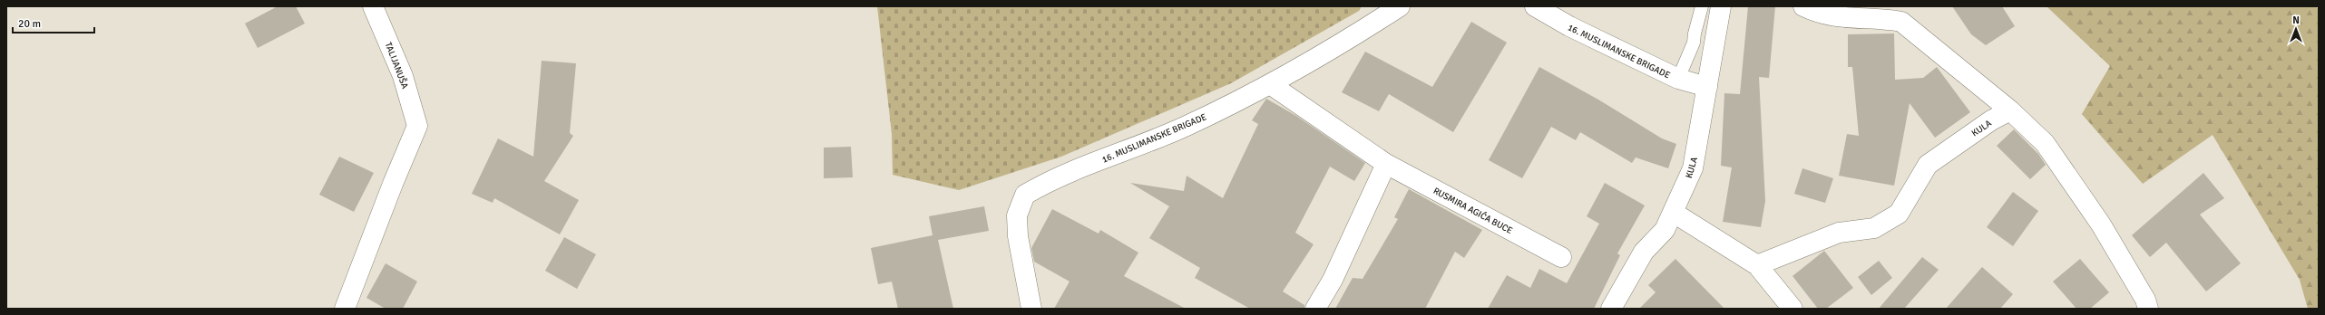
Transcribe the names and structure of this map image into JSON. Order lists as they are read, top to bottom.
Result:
{
  "streets": {
    "street": [
      "16. MUSLIMANSKE BRIGADE",
      "TALIJANUŠA",
      "KULA",
      "RUSMIRA AGIĆA BUCE"
    ]
  },
  "crossings": [
    ["16. MUSLIMANSKE BRIGADE", "KULA"],
    ["16. MUSLIMANSKE BRIGADE", "RUSMIRA AGIĆA BUCE"]
  ],
  "scale_bar": "20 m",
  "north": "top"
}
